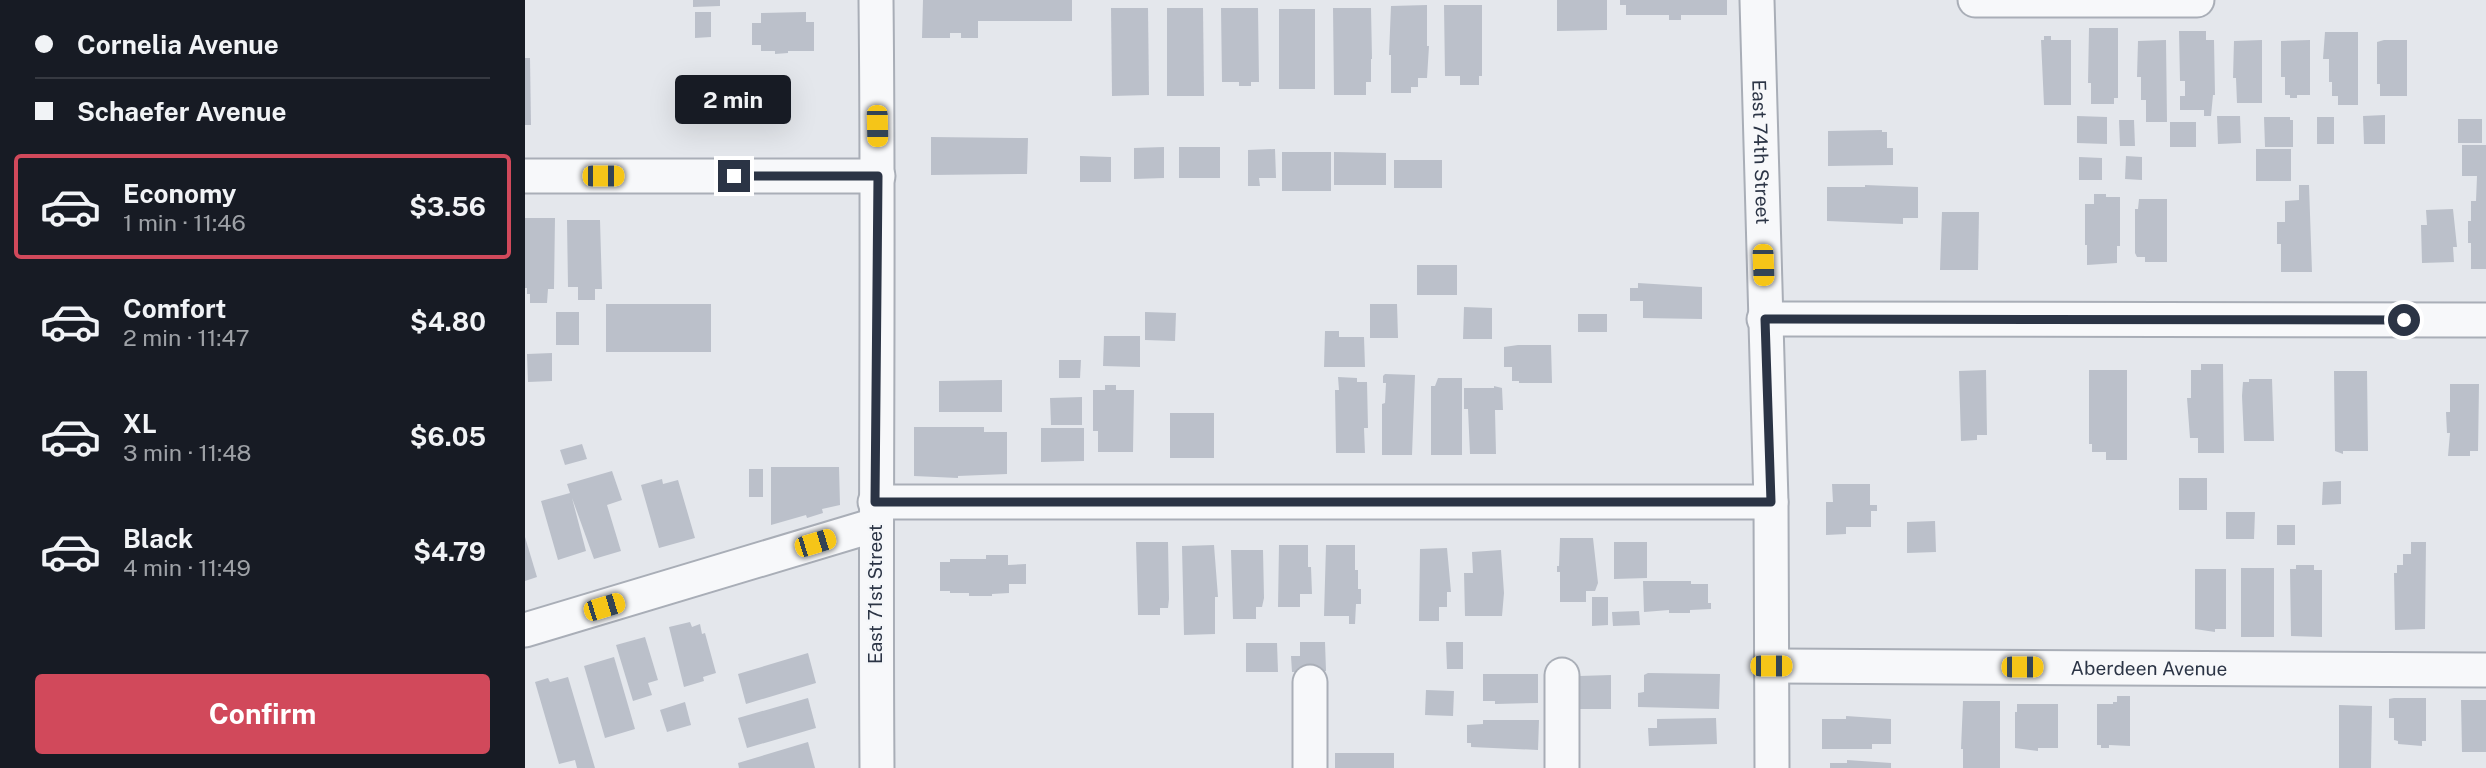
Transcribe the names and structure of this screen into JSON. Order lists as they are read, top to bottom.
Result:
{
  "streets": {
    "street": ["East 74th Street", "East 71st Street", "Aberdeen Avenue"]
  },
  "crossings": [
    ["East 74th Street", "Aberdeen Avenue"]
  ],
  "page": {
    "banner": ["Cornelia Avenue", "Schaefer Avenue"],
    "bubble": "2 min",
    "list": [
      {
        "name": "Economy",
        "note": "1 min · 11:46",
        "value": "$3.56"
      },
      {
        "name": "Comfort",
        "note": "2 min · 11:47",
        "value": "$4.80"
      },
      {
        "name": "XL",
        "note": "3 min · 11:48",
        "value": "$6.05"
      },
      {
        "name": "Black",
        "note": "4 min · 11:49",
        "value": "$4.79"
      }
    ],
    "buttons": "Confirm"
  }
}
